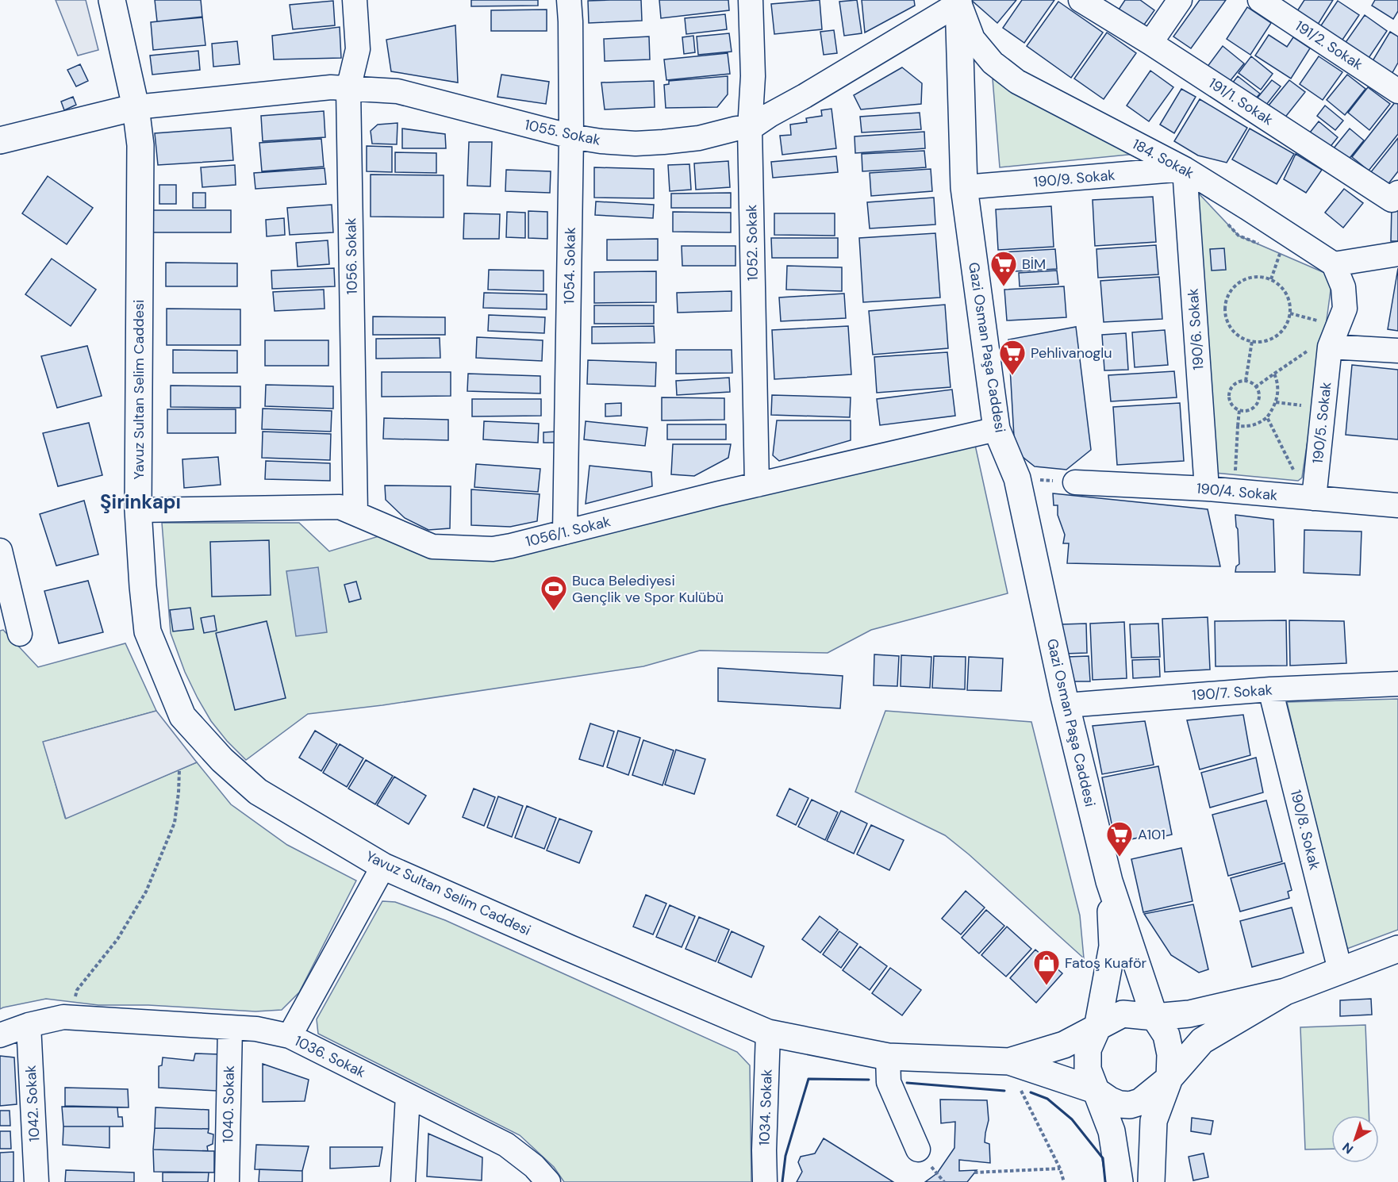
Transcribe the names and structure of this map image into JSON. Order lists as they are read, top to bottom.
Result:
{
  "streets": {
    "main road": ["Gazi Osman Paşa Caddesi", "Yavuz Sultan Selim Caddesi"],
    "street": [
      "191/2. Sokak",
      "191/1. Sokak",
      "1055. Sokak",
      "184. Sokak",
      "190/9. Sokak",
      "1052. Sokak",
      "1056. Sokak",
      "1054. Sokak",
      "190/6. Sokak",
      "190/5. Sokak",
      "190/4. Sokak",
      "1056/1. Sokak",
      "190/7. Sokak",
      "190/8. Sokak",
      "1036. Sokak",
      "1042. Sokak",
      "1040. Sokak",
      "1034. Sokak"
    ]
  },
  "crossings": [
    ["1055. Sokak", "184. Sokak"],
    ["1055. Sokak", "1052. Sokak"],
    ["1055. Sokak", "1056. Sokak"],
    ["1055. Sokak", "1054. Sokak"],
    ["1055. Sokak", "Gazi Osman Paşa Caddesi"],
    ["1055. Sokak", "Yavuz Sultan Selim Caddesi"],
    ["184. Sokak", "190/9. Sokak"],
    ["184. Sokak", "190/6. Sokak"],
    ["184. Sokak", "Gazi Osman Paşa Caddesi"],
    ["184. Sokak", "190/5. Sokak"],
    ["190/9. Sokak", "190/6. Sokak"],
    ["190/9. Sokak", "Gazi Osman Paşa Caddesi"],
    ["1052. Sokak", "1056/1. Sokak"],
    ["1056. Sokak", "1056/1. Sokak"],
    ["1054. Sokak", "1056/1. Sokak"],
    ["190/6. Sokak", "190/4. Sokak"],
    ["Gazi Osman Paşa Caddesi", "1056/1. Sokak"],
    ["Gazi Osman Paşa Caddesi", "190/7. Sokak"],
    ["Yavuz Sultan Selim Caddesi", "1056/1. Sokak"],
    ["Yavuz Sultan Selim Caddesi", "1034. Sokak"],
    ["190/5. Sokak", "190/4. Sokak"],
    ["190/7. Sokak", "190/8. Sokak"],
    ["1036. Sokak", "1042. Sokak"],
    ["1036. Sokak", "1040. Sokak"]
  ],
  "districts": ["Şirinkapı"],
  "places": {
    "supermarket": ["BİM", "Pehlivanoglu", "A101"],
    "sports": ["Buca Belediyesi Gençlik ve Spor Kulübü"],
    "shop": ["Fatoş Kuaför"]
  },
  "north": "bottom left"
}
